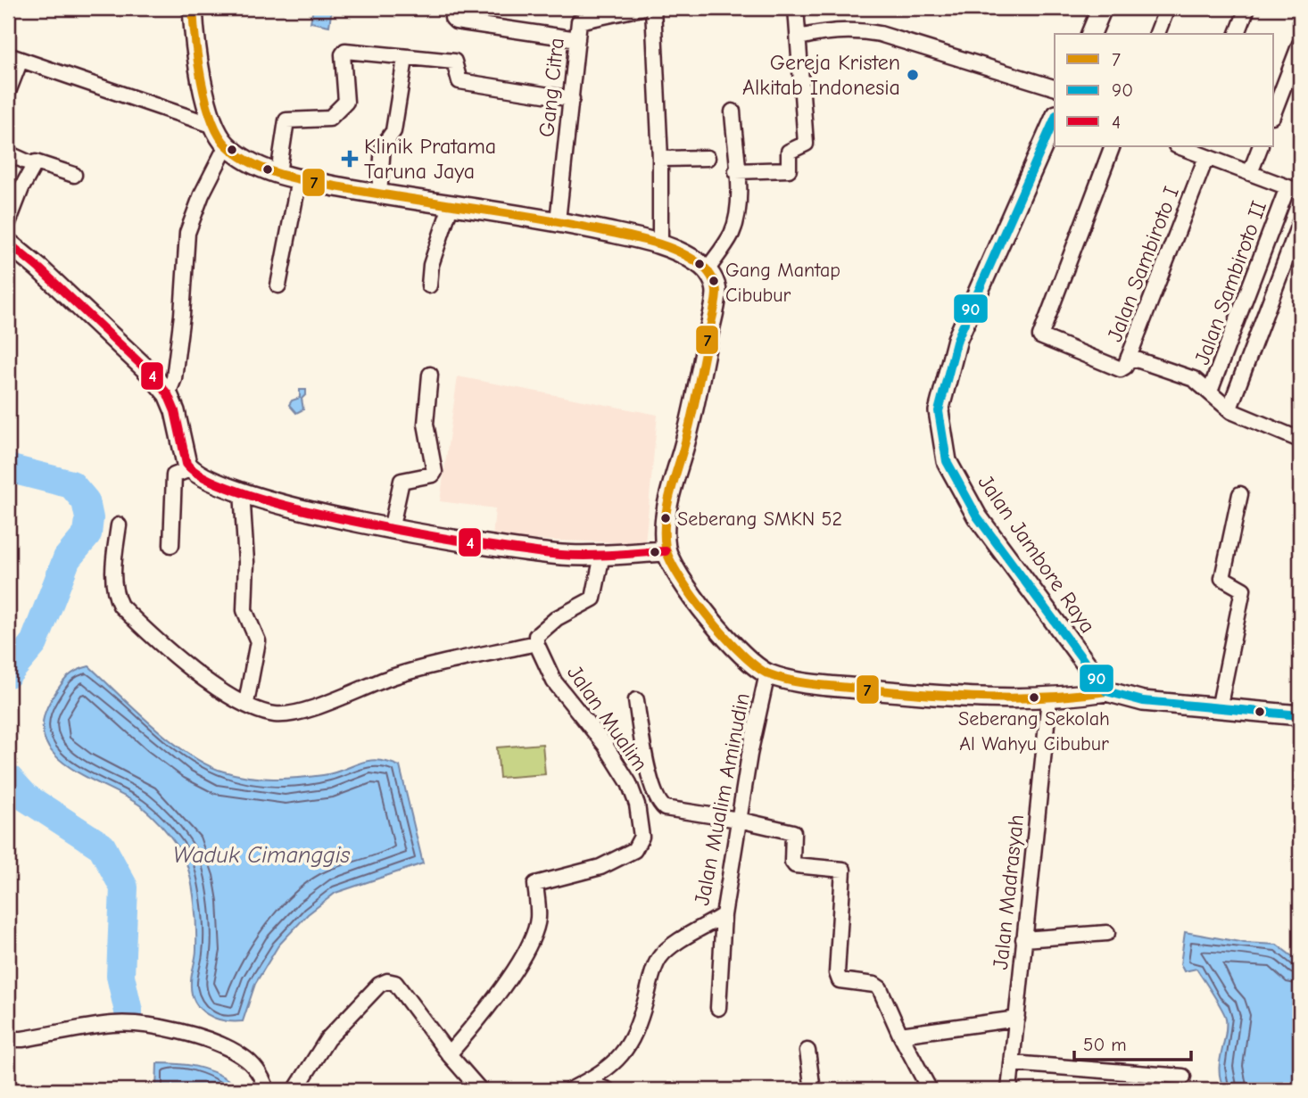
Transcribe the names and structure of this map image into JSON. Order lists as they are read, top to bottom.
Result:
{
  "streets": {
    "street": [
      "Gang Citra",
      "Jalan Sambiroto I",
      "Jalan Sambiroto II",
      "Jalan Jambore Raya",
      "Jalan Mualim",
      "Jalan Mualim Aminudin",
      "Jalan Madrasyah"
    ]
  },
  "crossings": [
    ["Jalan Sambiroto I", "Jalan Sambiroto II"]
  ],
  "water": ["Waduk Cimanggis"],
  "places": {
    "other": [
      "Gereja Kristen Alkitab Indonesia",
      "Gang Mantap Cibubur",
      "Seberang SMKN 52",
      "Seberang Sekolah Al Wahyu Cibubur"
    ],
    "health": ["Klinik Pratama Taruna Jaya"]
  },
  "lines": ["transit line 7", "transit line 90", "transit line 4"],
  "legend": ["7", "90", "4"],
  "scale_bar": "50 m"
}
